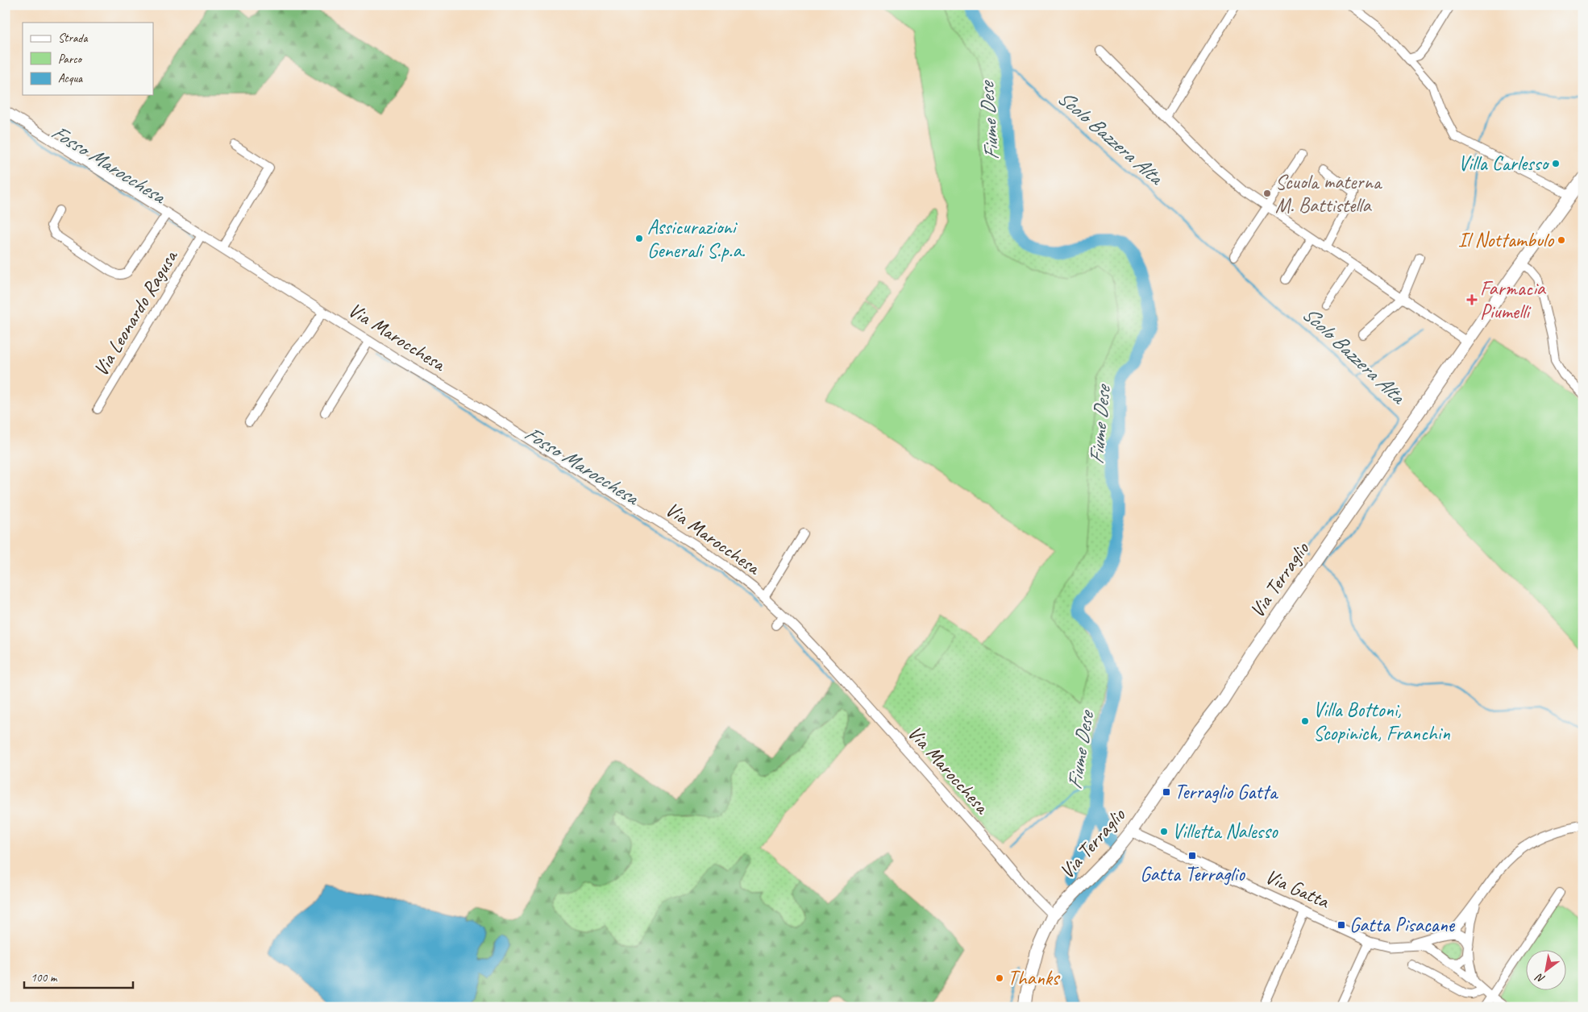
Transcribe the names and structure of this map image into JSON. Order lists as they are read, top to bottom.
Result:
{
  "streets": {
    "main road": ["Via Terraglio"],
    "street": ["Via Leonardo Ragusa", "Via Marocchesa", "Via Gatta"]
  },
  "crossings": [
    ["Via Leonardo Ragusa", "Via Marocchesa"],
    ["Via Marocchesa", "Via Terraglio"],
    ["Via Terraglio", "Via Gatta"]
  ],
  "water": ["Fiume Dese", "Scolo Bazzera Alta", "Fosso Marocchesa"],
  "places": {
    "other": [
      "Villa Carlesso",
      "Scuola materna M. Battistella",
      "Assicurazioni Generali S.p.a.",
      "Il Nottambulo",
      "Villa Bottoni, Scopinich, Franchin",
      "Villetta Nalesso",
      "Thanks"
    ],
    "health": ["Farmacia Piumelli"],
    "transit": ["Terraglio Gatta", "Gatta Terraglio", "Gatta Pisacane"]
  },
  "legend": ["Strada", "Parco", "Acqua"],
  "scale_bar": "100 m",
  "north": "bottom left"
}
